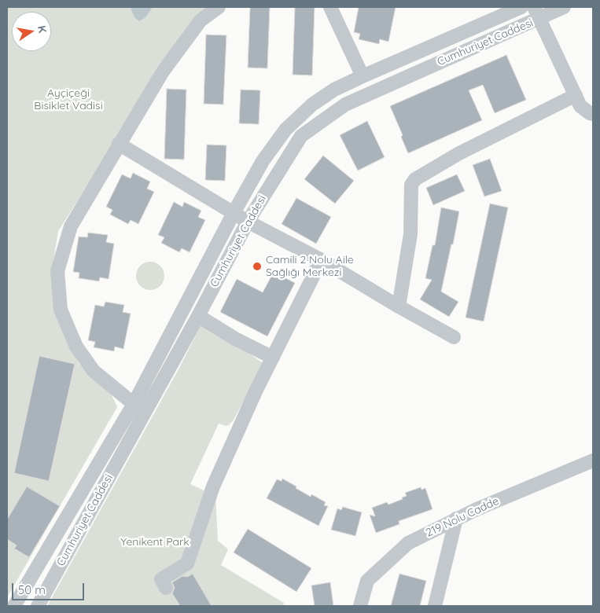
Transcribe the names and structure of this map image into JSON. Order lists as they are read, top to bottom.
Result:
{
  "streets": {
    "street": ["Cumhuriyet Caddesi", "219 Nolu Cadde"]
  },
  "parks": ["Ayçiçeği Bisiklet Vadisi", "Yenikent Park"],
  "places": ["Camili 2 Nolu Aile Sağlığı Merkezi"],
  "scale_bar": "50 m",
  "north": "right"
}
